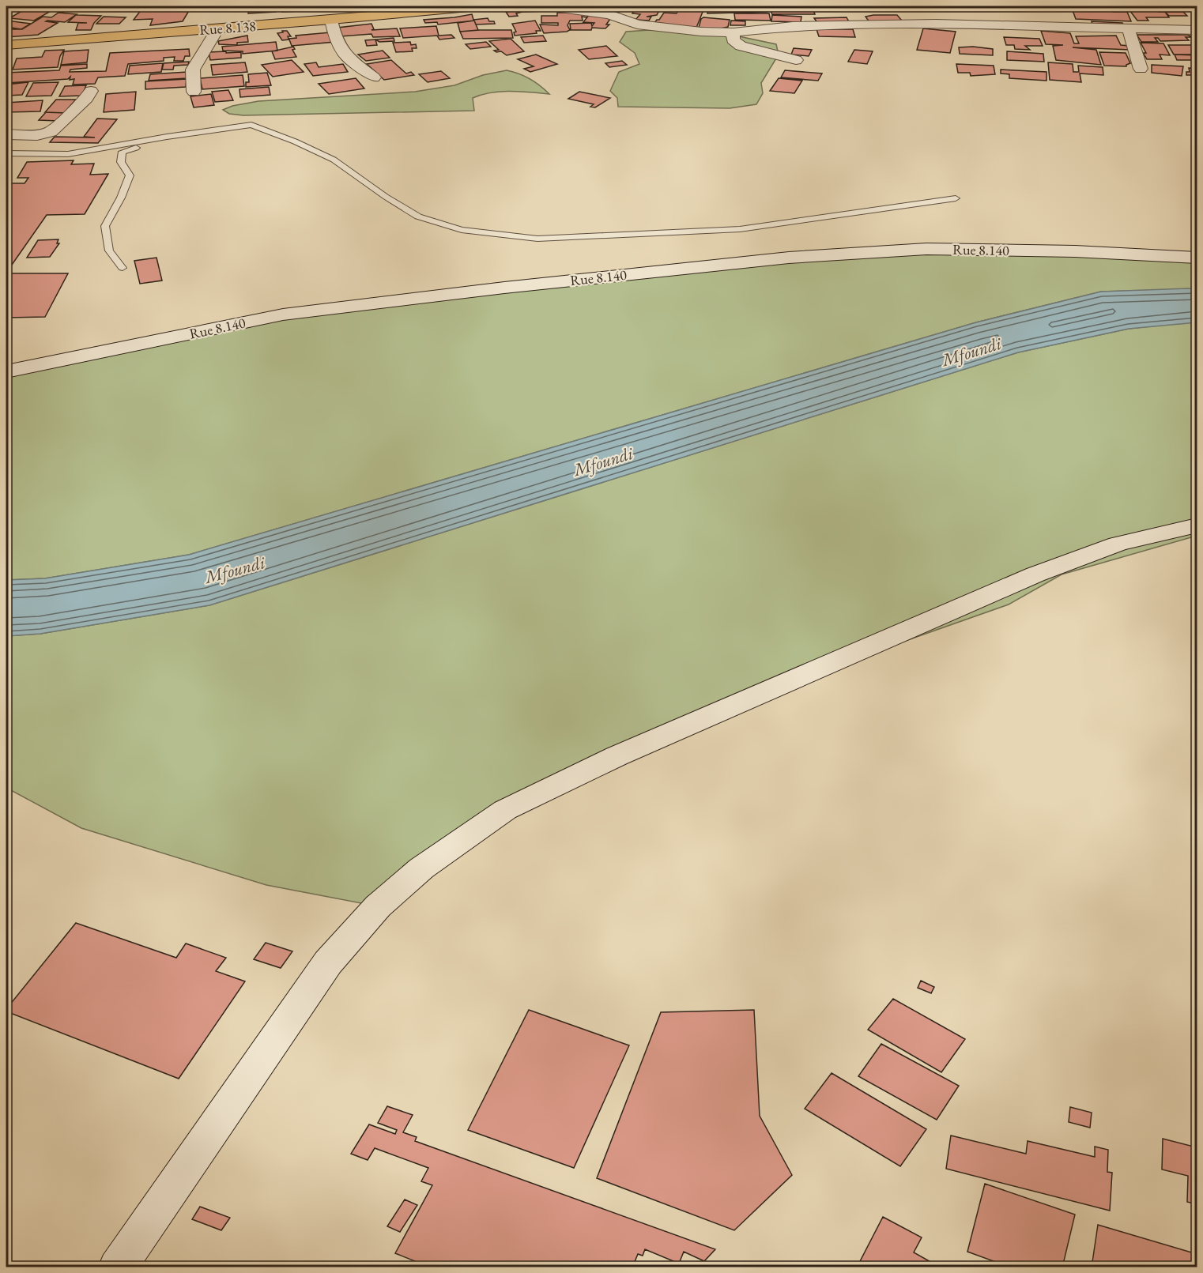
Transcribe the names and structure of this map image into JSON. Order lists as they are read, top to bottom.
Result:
{
  "streets": {
    "main road": ["Rue 8.138", "Rue 8.140"]
  },
  "water": ["Mfoundi"]
}
